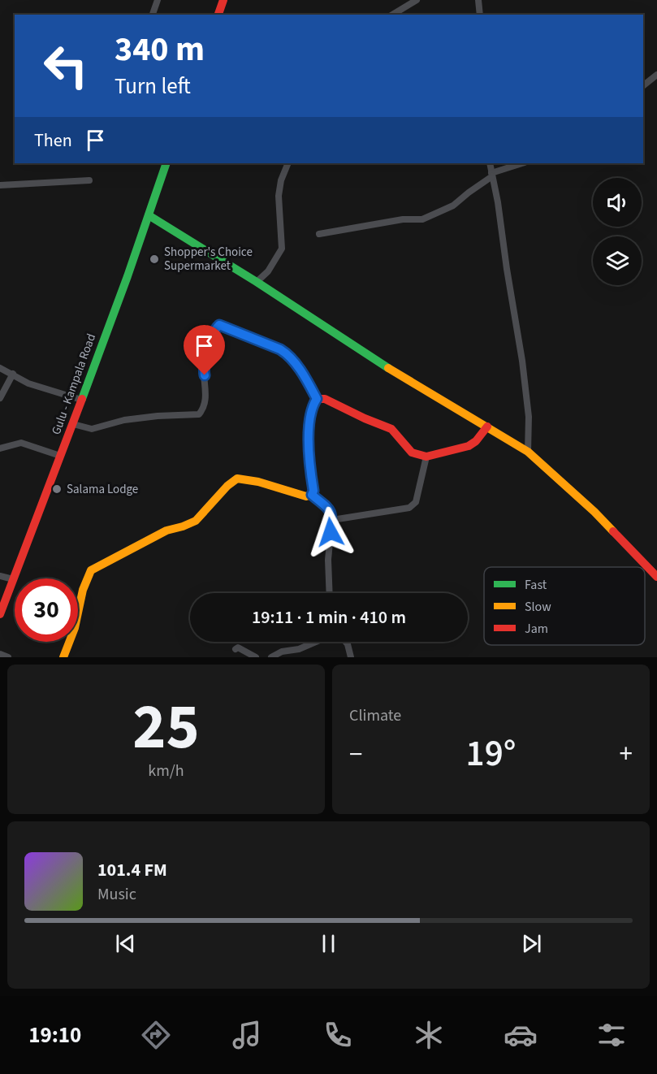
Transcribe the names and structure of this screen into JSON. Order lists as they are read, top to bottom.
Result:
{
  "streets": {
    "street": ["Gulu - Kampala Road"]
  },
  "places": ["Shopper's Choice Supermarket", "Salama Lodge"],
  "legend": ["Fast", "Slow", "Jam"],
  "page": {
    "turn": ["340 m", "Turn left"],
    "then": "Then",
    "limit": "30",
    "trip": "19:11 · 1 min · 410 m",
    "tile": [
      ["25", "km/h"],
      "Climate"
    ],
    "heat": ["−", "19°", "+"],
    "song": ["101.4 FM", "Music"],
    "tabs": "19:10"
  }
}
